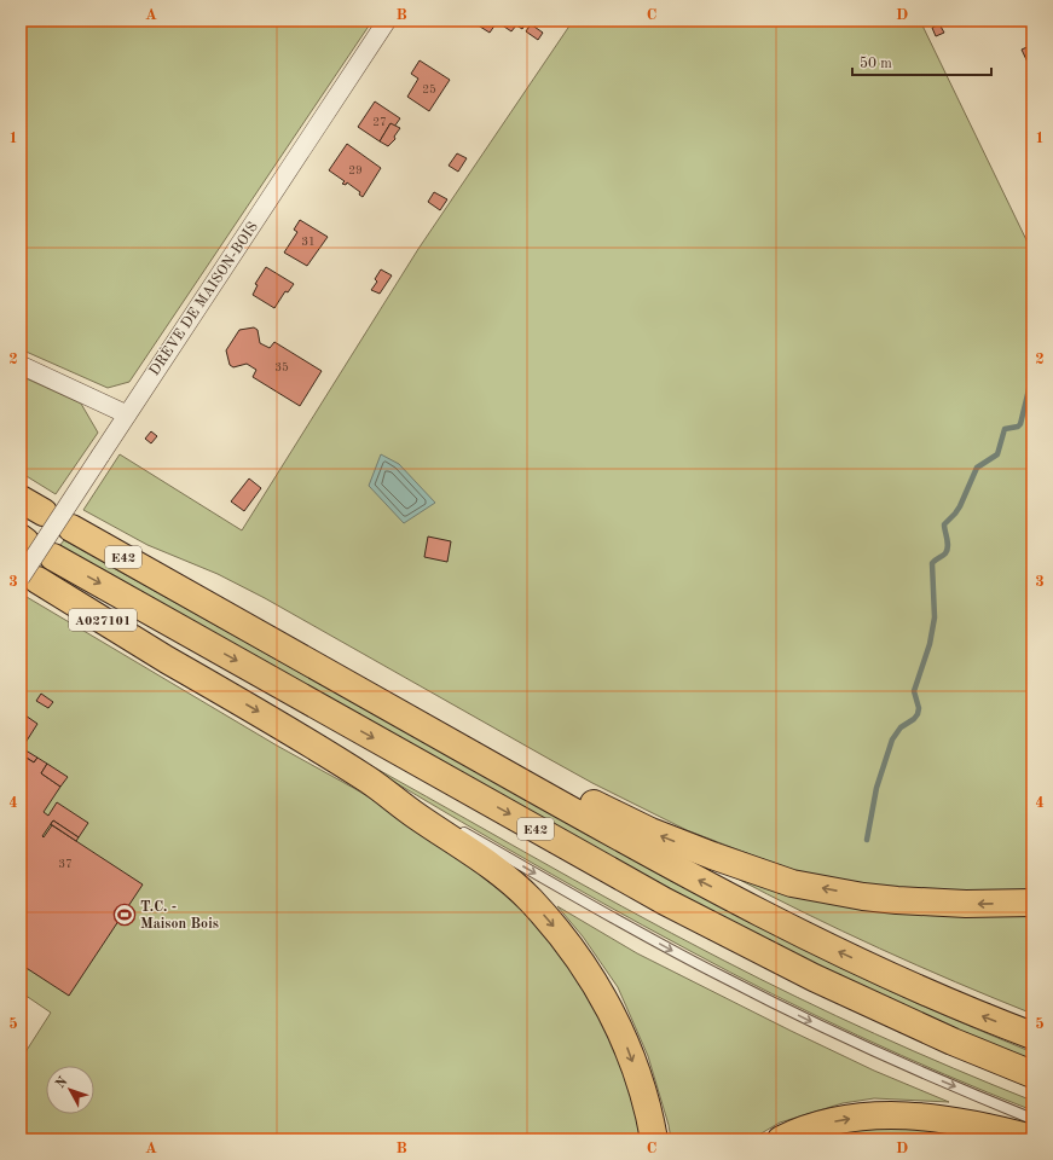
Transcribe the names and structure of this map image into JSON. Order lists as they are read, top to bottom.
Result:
{
  "streets": {
    "highway": ["E42", "A027101"],
    "street": ["DRÈVE DE MAISON-BOIS"]
  },
  "crossings": [
    ["DRÈVE DE MAISON-BOIS", "A027101"]
  ],
  "places": {
    "sports": ["T.C. - Maison Bois"]
  },
  "house_numbers": [
    "25",
    "27",
    "29",
    "31",
    "35",
    "37"
  ],
  "scale_bar": "50 m",
  "north": "top left",
  "grid": {
    "columns": [
      "A",
      "B",
      "C",
      "D"
    ],
    "rows": [
      "1",
      "2",
      "3",
      "4",
      "5"
    ]
  }
}
